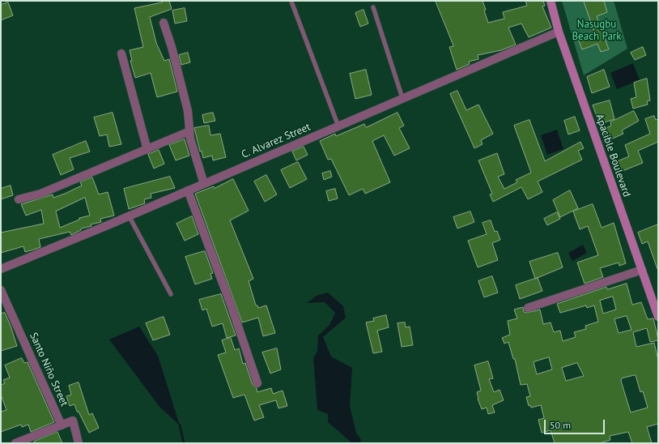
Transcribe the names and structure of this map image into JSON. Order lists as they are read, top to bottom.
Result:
{
  "streets": {
    "street": ["C. Alvarez Street", "Apacible Boulevard", "Santo Niño Street"]
  },
  "crossings": [
    ["C. Alvarez Street", "Apacible Boulevard"]
  ],
  "parks": ["Nasugbu Beach Park"],
  "scale_bar": "50 m"
}
